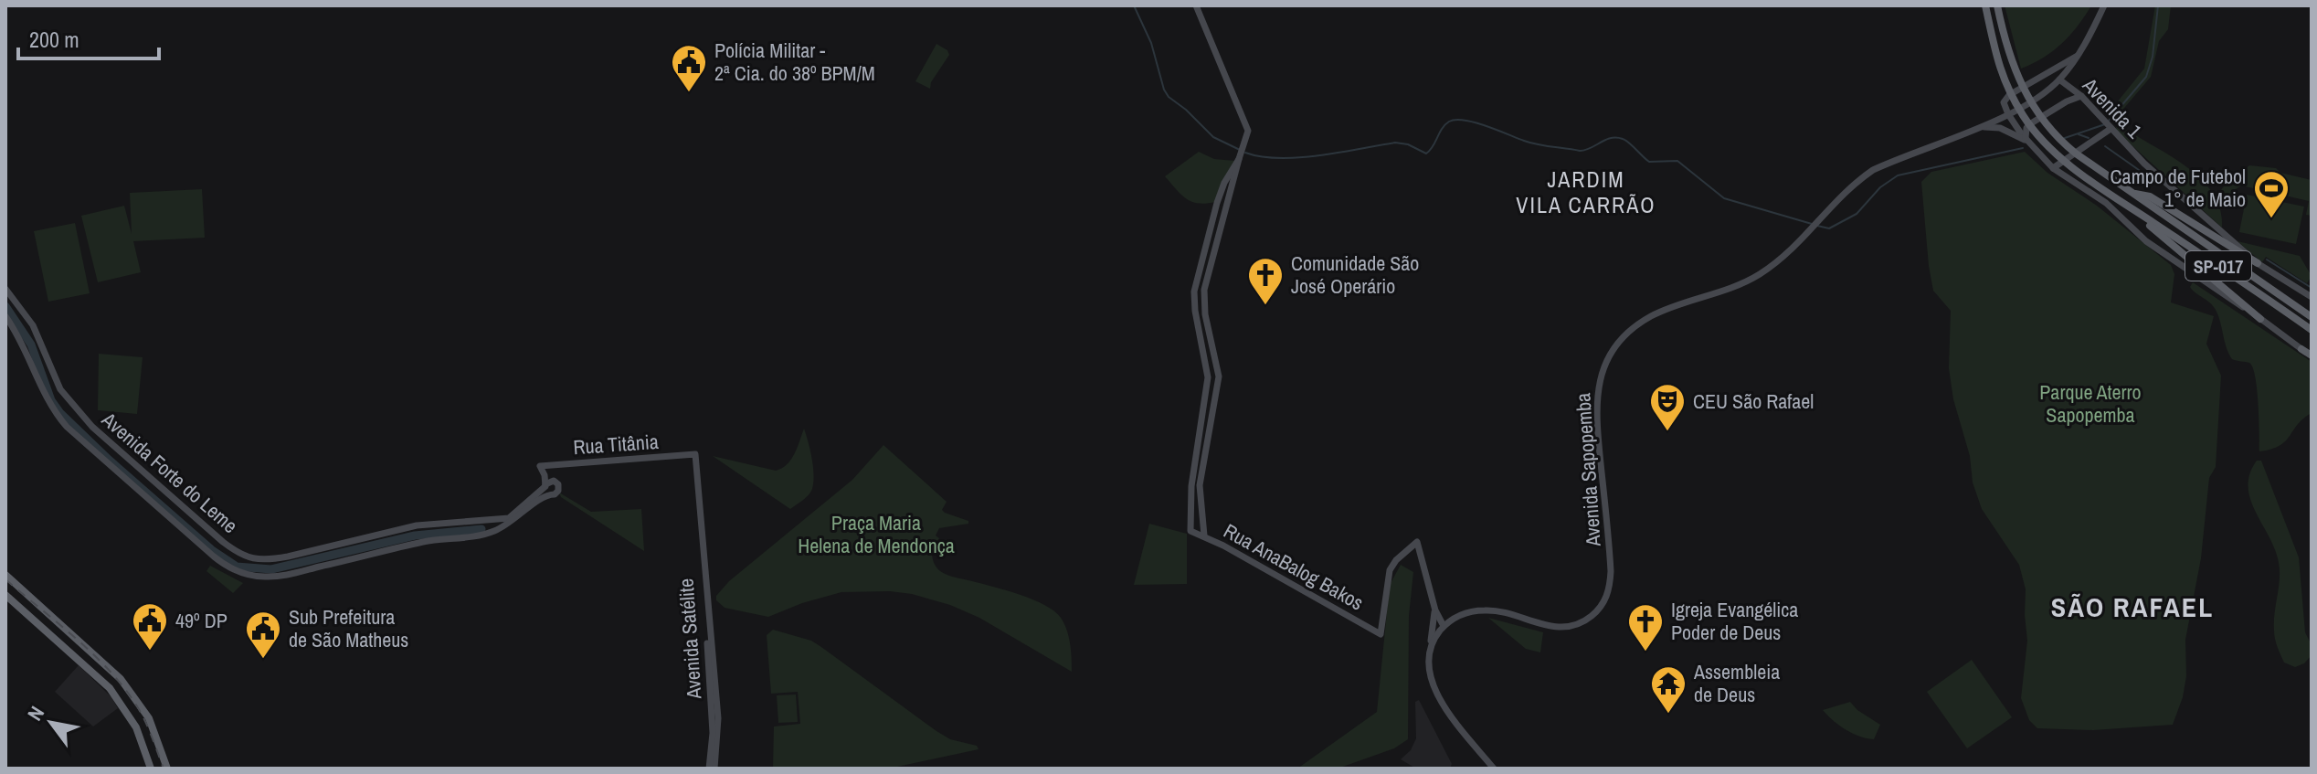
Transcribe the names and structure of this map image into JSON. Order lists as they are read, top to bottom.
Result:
{
  "streets": {
    "highway": ["SP-017"],
    "main road": [
      "Avenida 1",
      "Rua Titânia",
      "Avenida Sapopemba",
      "Avenida Forte do Leme",
      "Rua AnaBalog Bakos",
      "Avenida Satélite"
    ]
  },
  "crossings": [
    ["Avenida 1", "Avenida Sapopemba"],
    ["Rua Titânia", "Avenida Forte do Leme"],
    ["Rua Titânia", "Avenida Satélite"]
  ],
  "districts": ["JARDIM VILA CARRÃO", "SÃO RAFAEL"],
  "parks": ["Parque Aterro Sapopemba", "Praça Maria Helena de Mendonça"],
  "places": {
    "public building": ["Polícia Militar - 2ª Cia. do 38º BPM/M", "49º DP", "Sub Prefeitura de São Matheus"],
    "sports": ["Campo de Futebol 1° de Maio"],
    "church": ["Comunidade São José Operário", "Igreja Evangélica Poder de Deus"],
    "theatre": ["CEU São Rafael"],
    "temple": ["Assembleia de Deus"]
  },
  "scale_bar": "200 m",
  "north": "top left"
}
